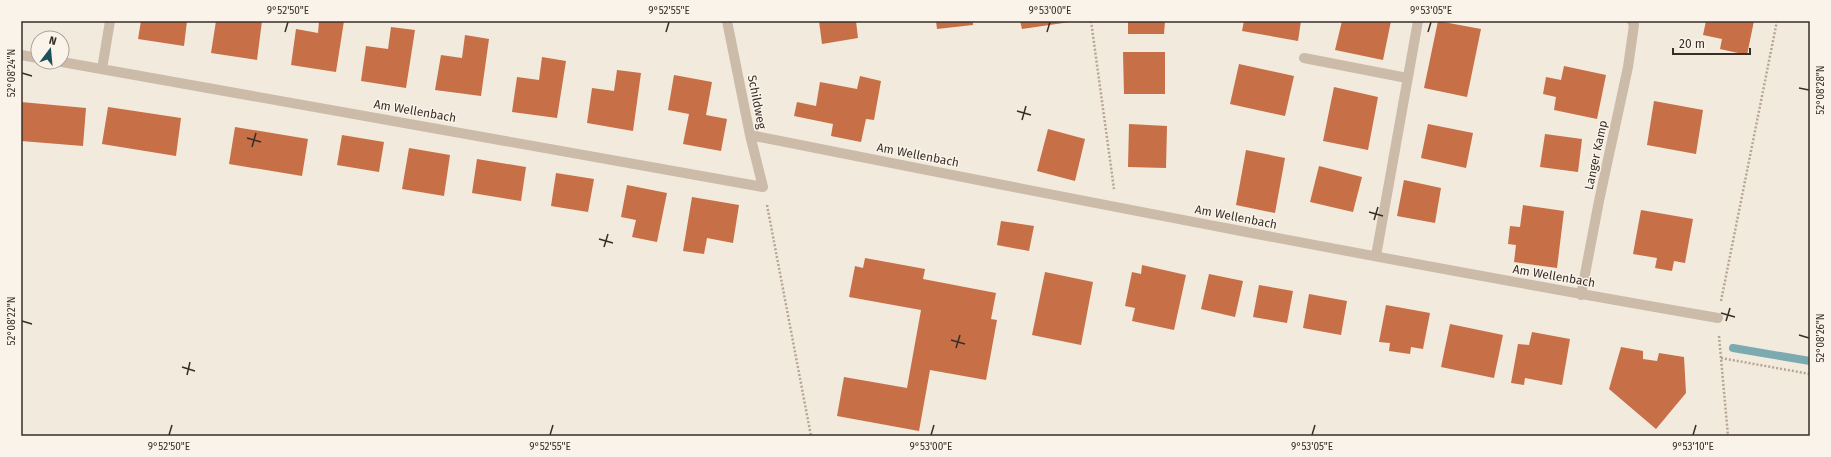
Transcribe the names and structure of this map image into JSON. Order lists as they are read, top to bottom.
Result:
{
  "streets": {
    "street": ["Schildweg", "Am Wellenbach", "Langer Kamp"]
  },
  "crossings": [
    ["Schildweg", "Am Wellenbach"],
    ["Am Wellenbach", "Langer Kamp"]
  ],
  "scale_bar": "20 m",
  "north": "top",
  "coordinates": [
    "9°52'50\"E",
    "9°52'55\"E",
    "9°53'00\"E",
    "9°53'05\"E",
    "52°08'24\"N",
    "52°08'28\"N",
    "52°08'22\"N",
    "52°08'26\"N",
    "9°53'10\"E"
  ]
}
